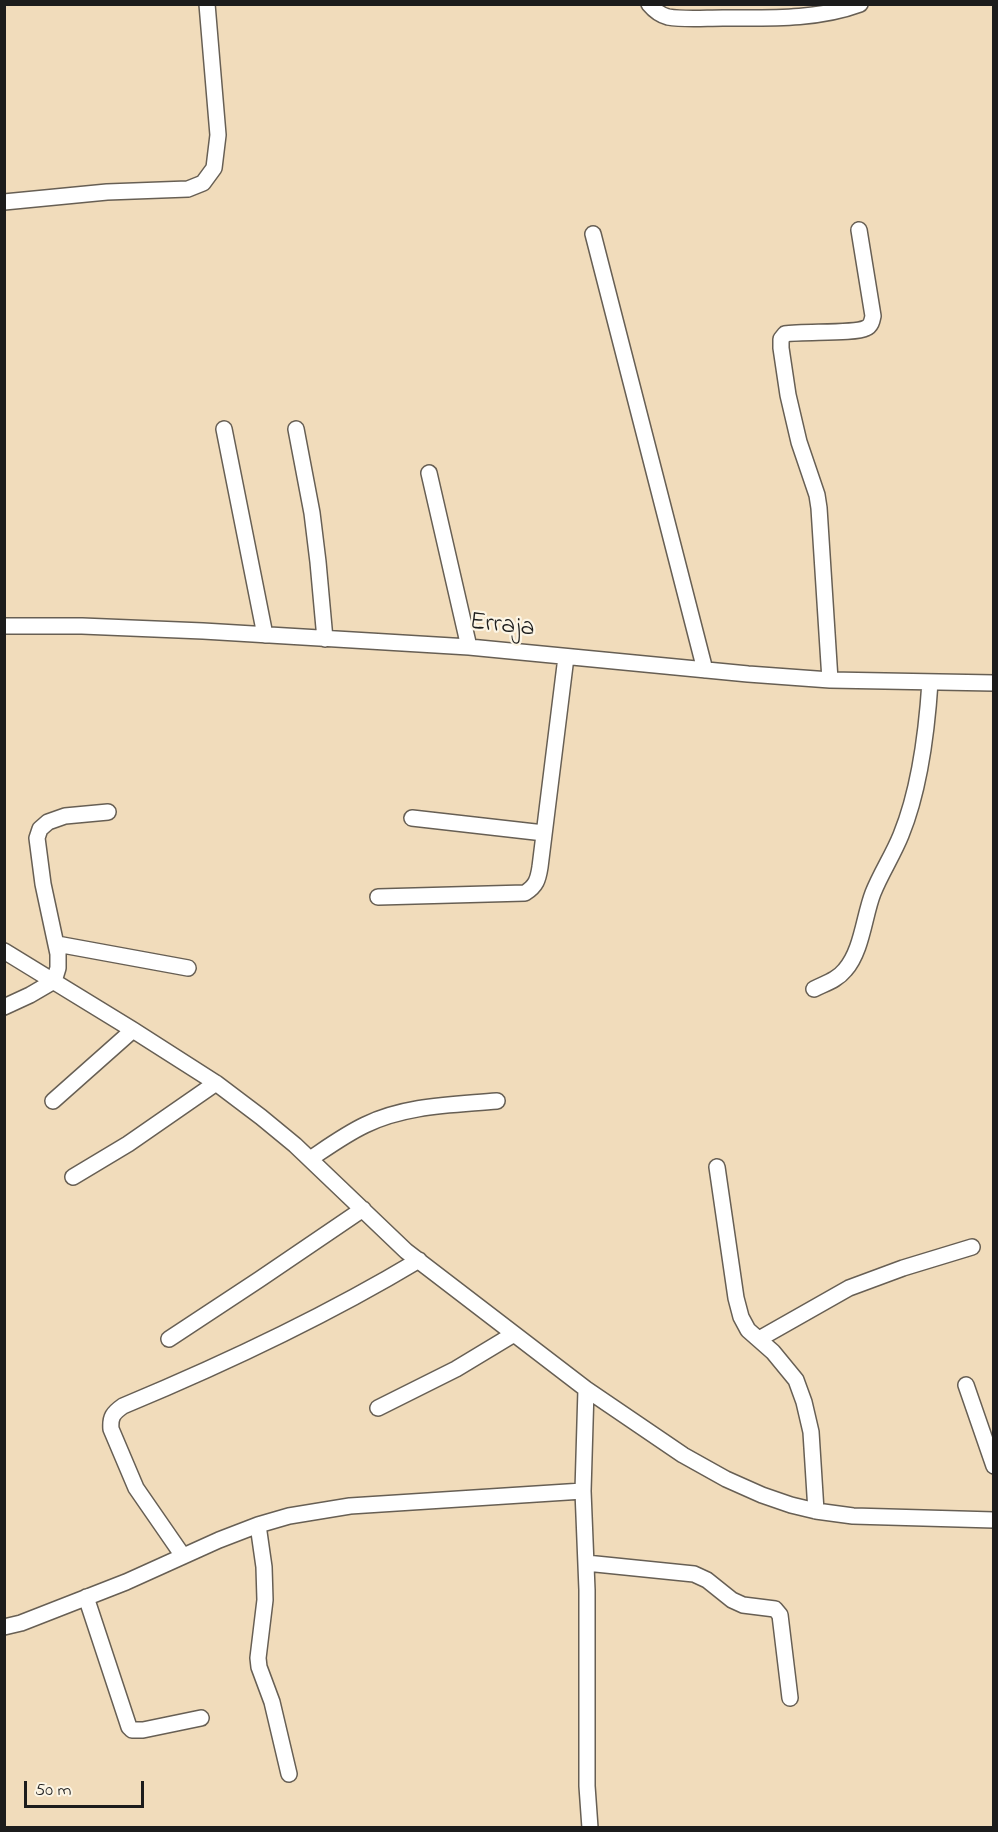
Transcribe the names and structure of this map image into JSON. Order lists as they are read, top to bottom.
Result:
{
  "streets": {
    "street": ["Erraja"]
  },
  "scale_bar": "50 m"
}
